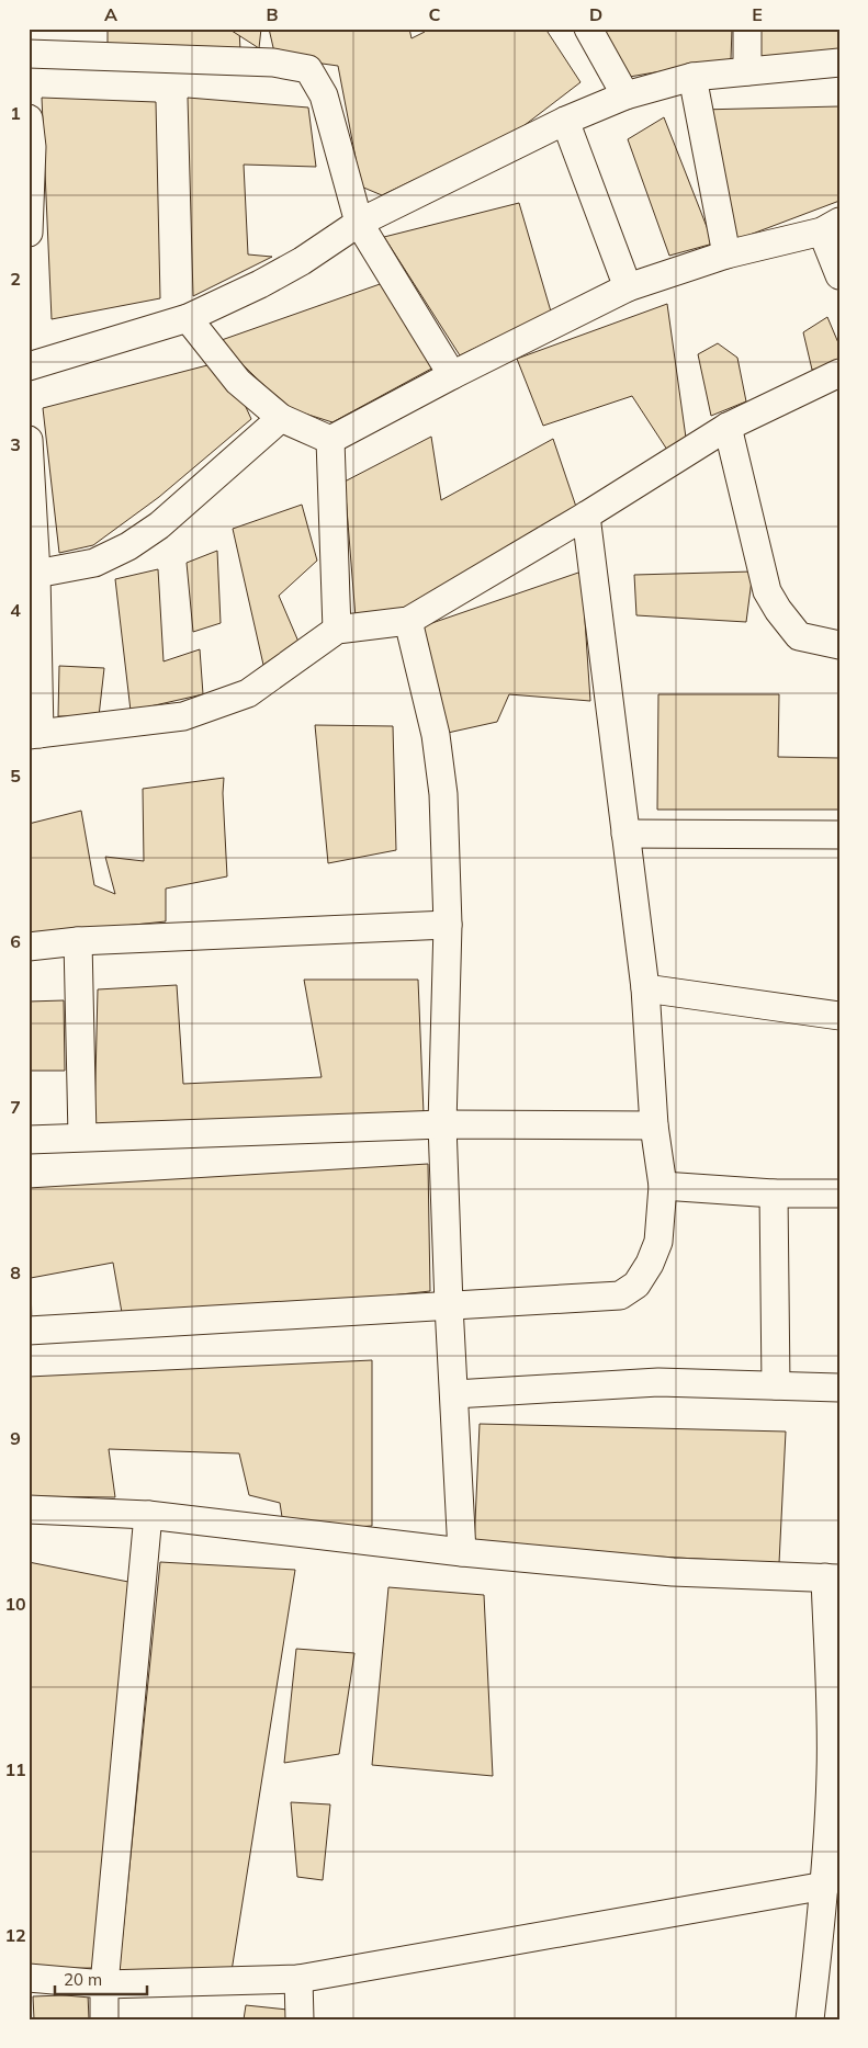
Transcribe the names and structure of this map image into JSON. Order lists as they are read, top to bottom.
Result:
{
  "scale_bar": "20 m",
  "grid": {
    "columns": [
      "A",
      "B",
      "C",
      "D",
      "E"
    ],
    "rows": [
      "1",
      "2",
      "3",
      "4",
      "5",
      "6",
      "7",
      "8",
      "9",
      "10",
      "11",
      "12"
    ]
  }
}
